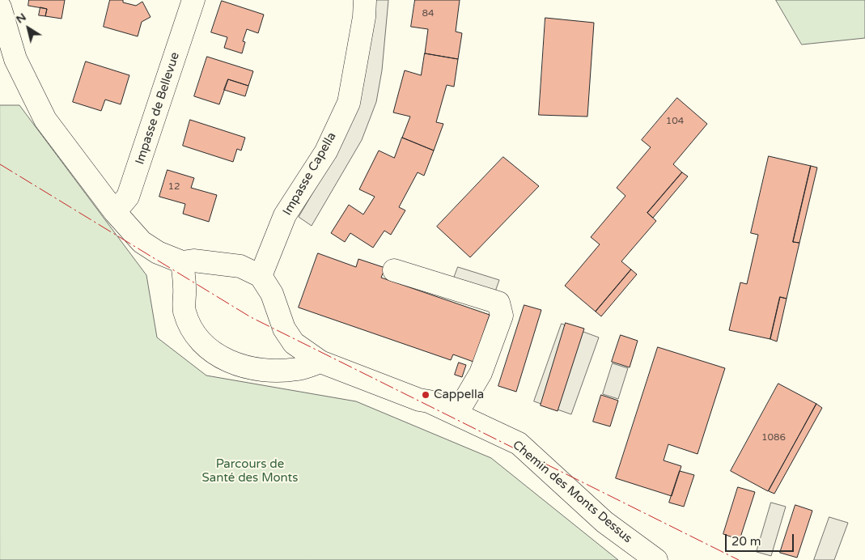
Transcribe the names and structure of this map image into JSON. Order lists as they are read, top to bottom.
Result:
{
  "streets": {
    "street": ["Impasse de Bellevue", "Impasse Capella", "Chemin des Monts Dessus"]
  },
  "crossings": [
    ["Impasse Capella", "Chemin des Monts Dessus"]
  ],
  "parks": ["Parcours de Santé des Monts"],
  "places": ["Cappella"],
  "house_numbers": [
    "84",
    "104",
    "12",
    "1086"
  ],
  "scale_bar": "20 m",
  "north": "top left"
}
